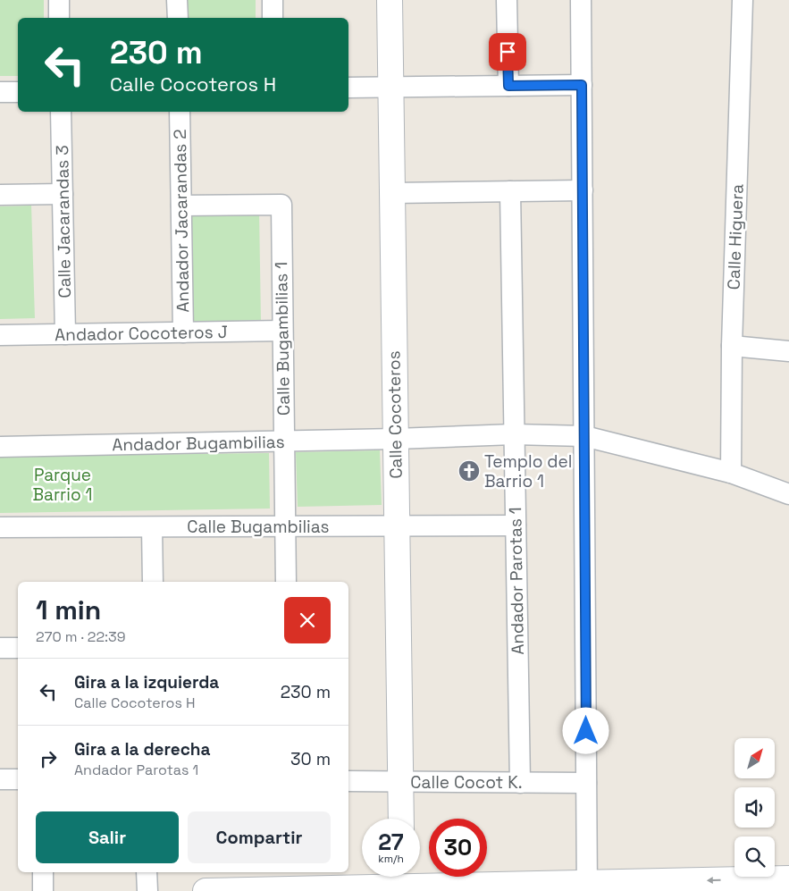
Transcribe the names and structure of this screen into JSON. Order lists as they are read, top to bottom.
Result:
{
  "streets": {
    "street": [
      "Andador Jacarandas 2",
      "Calle Jacarandas 3",
      "Calle Higuera",
      "Andador Cocoteros J",
      "Calle Bugambilias 1",
      "Calle Cocoteros",
      "Andador Bugambilias",
      "Calle Bugambilias",
      "Andador Parotas 1",
      "Calle Cocot K."
    ]
  },
  "crossings": [
    ["Andador Jacarandas 2", "Andador Cocoteros J"],
    ["Andador Jacarandas 2", "Calle Bugambilias 1"],
    ["Calle Jacarandas 3", "Andador Cocoteros J"],
    ["Calle Higuera", "Andador Bugambilias"],
    ["Andador Cocoteros J", "Calle Bugambilias 1"],
    ["Calle Bugambilias 1", "Andador Bugambilias"],
    ["Calle Bugambilias 1", "Calle Bugambilias"],
    ["Calle Cocoteros", "Andador Bugambilias"],
    ["Calle Cocoteros", "Calle Bugambilias"],
    ["Calle Cocoteros", "Calle Cocot K."],
    ["Andador Bugambilias", "Andador Parotas 1"],
    ["Calle Bugambilias", "Andador Parotas 1"],
    ["Andador Parotas 1", "Calle Cocot K."]
  ],
  "parks": ["Parque Barrio 1"],
  "places": {
    "church": ["Templo del Barrio 1"]
  },
  "north": "top right",
  "page": {
    "turn": ["230 m", "Calle Cocoteros H"],
    "heading": ["1 min", "270 m · 22:39"],
    "list": [
      {
        "name": "Gira a la izquierda",
        "note": "Calle Cocoteros H",
        "value": "230 m"
      },
      {
        "name": "Gira a la derecha",
        "note": "Andador Parotas 1",
        "value": "30 m"
      }
    ],
    "buttons": ["Salir", "Compartir"],
    "speed": "27 km/h",
    "limit": "30"
  }
}
